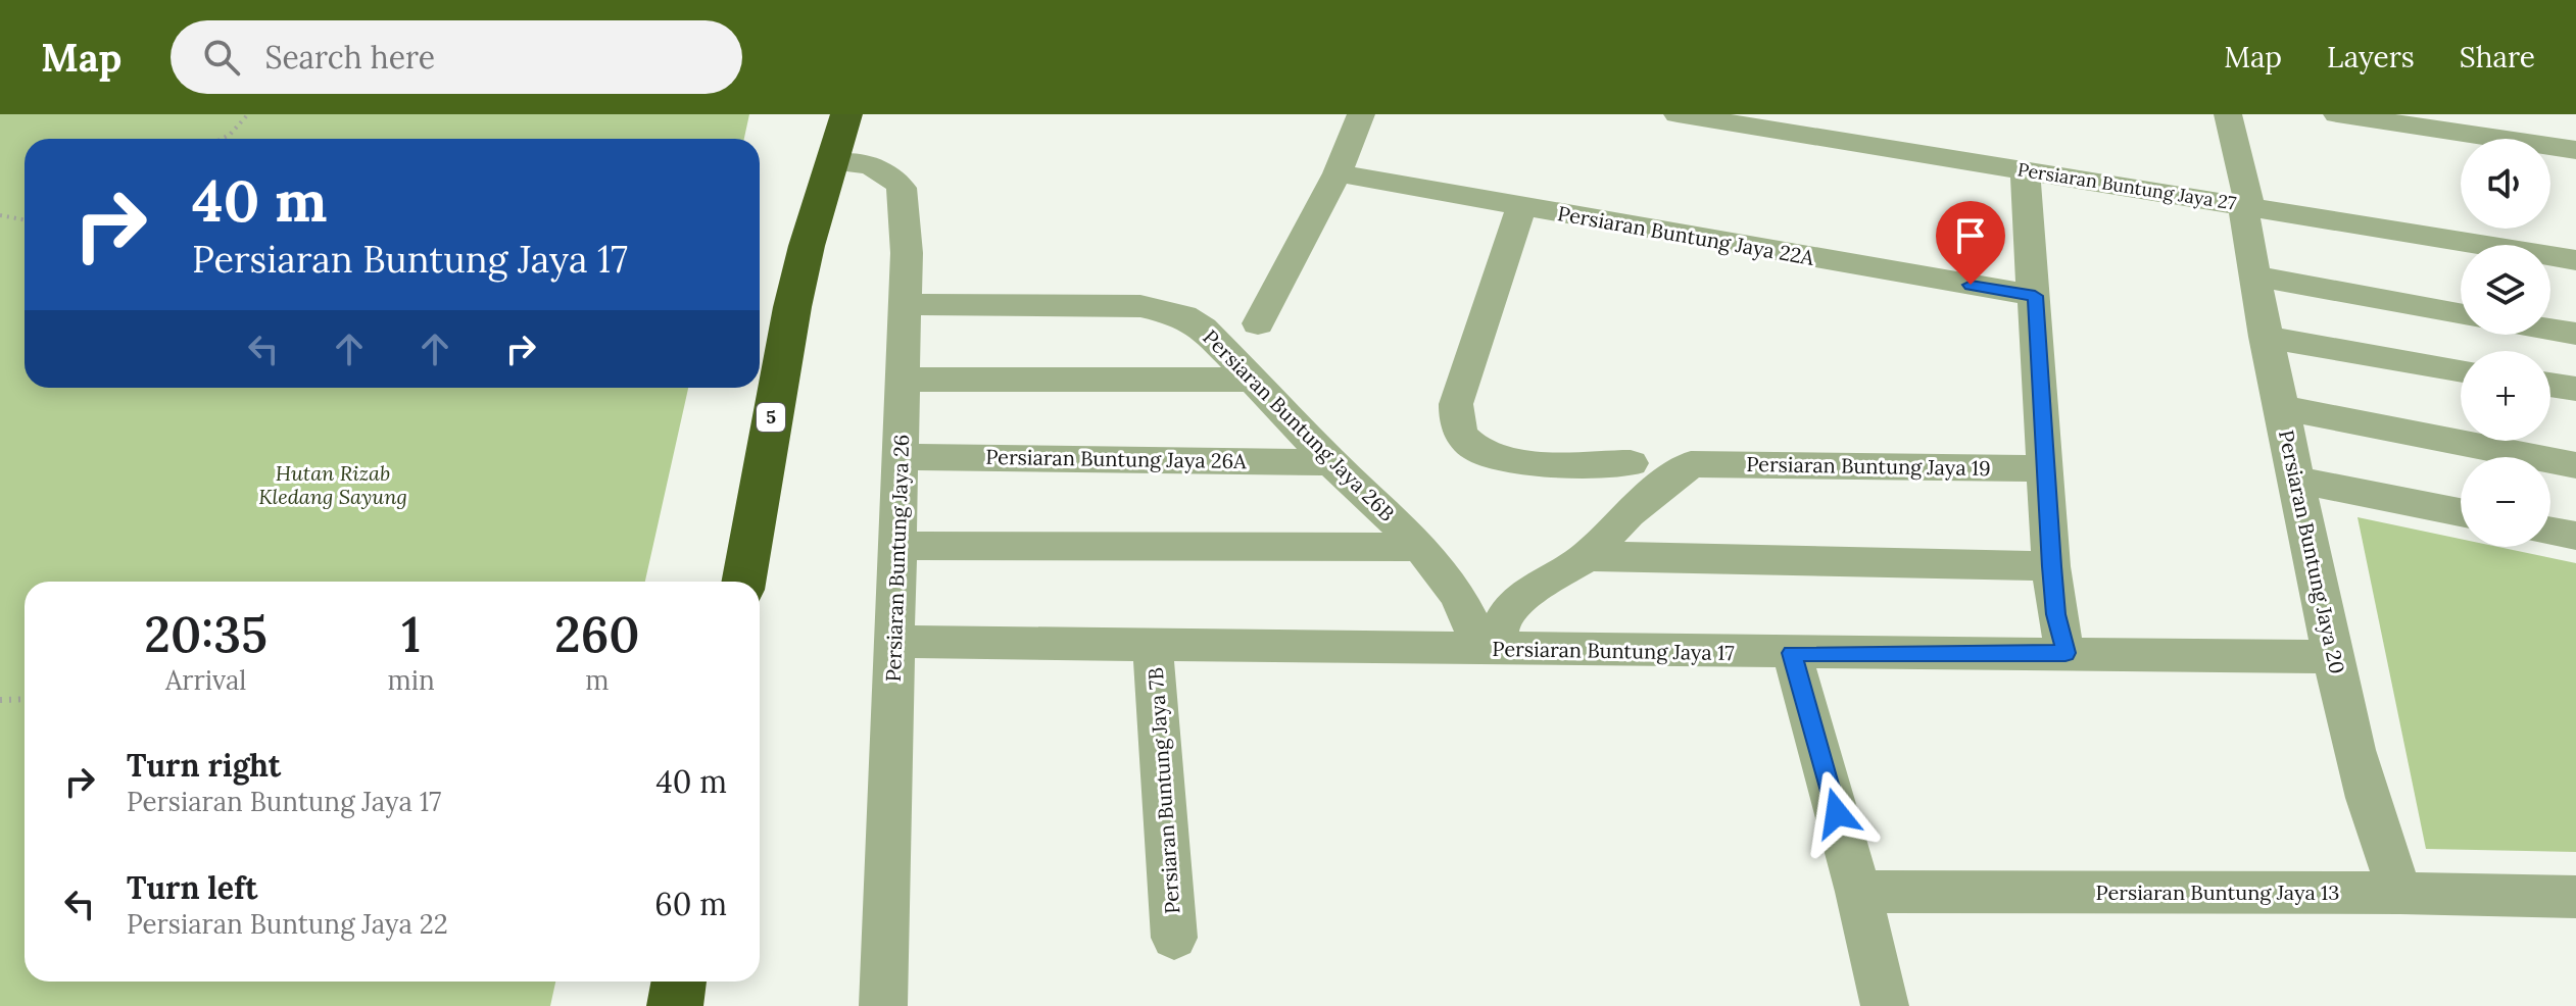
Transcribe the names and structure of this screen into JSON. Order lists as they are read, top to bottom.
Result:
{
  "streets": {
    "highway": ["5"],
    "street": [
      "Persiaran Buntung Jaya 27",
      "Persiaran Buntung Jaya 22A",
      "Persiaran Buntung Jaya 26B",
      "Persiaran Buntung Jaya 26A",
      "Persiaran Buntung Jaya 19",
      "Persiaran Buntung Jaya 20",
      "Persiaran Buntung Jaya 26",
      "Persiaran Buntung Jaya 17",
      "Persiaran Buntung Jaya 7B",
      "Persiaran Buntung Jaya 13"
    ]
  },
  "crossings": [
    ["Persiaran Buntung Jaya 27", "Persiaran Buntung Jaya 20"],
    ["5", "Persiaran Buntung Jaya 26"],
    ["Persiaran Buntung Jaya 26B", "Persiaran Buntung Jaya 26A"],
    ["Persiaran Buntung Jaya 26B", "Persiaran Buntung Jaya 26"],
    ["Persiaran Buntung Jaya 26B", "Persiaran Buntung Jaya 17"],
    ["Persiaran Buntung Jaya 26A", "Persiaran Buntung Jaya 26"],
    ["Persiaran Buntung Jaya 20", "Persiaran Buntung Jaya 17"],
    ["Persiaran Buntung Jaya 20", "Persiaran Buntung Jaya 13"],
    ["Persiaran Buntung Jaya 26", "Persiaran Buntung Jaya 17"],
    ["Persiaran Buntung Jaya 17", "Persiaran Buntung Jaya 7B"]
  ],
  "parks": ["Hutan Rizab Kledang Sayung"],
  "page": {
    "header": "Map",
    "search": "Search here",
    "nav": ["Map", "Layers", "Share"],
    "map_buttons": ["+", "−"],
    "turn": ["40 m", "Persiaran Buntung Jaya 17"],
    "eta": [
      "20:35",
      "Arrival",
      "1",
      "min",
      "260",
      "m"
    ],
    "list": [
      {
        "name": "Turn right",
        "note": "Persiaran Buntung Jaya 17",
        "value": "40 m"
      },
      {
        "name": "Turn left",
        "note": "Persiaran Buntung Jaya 22",
        "value": "60 m"
      }
    ]
  }
}
